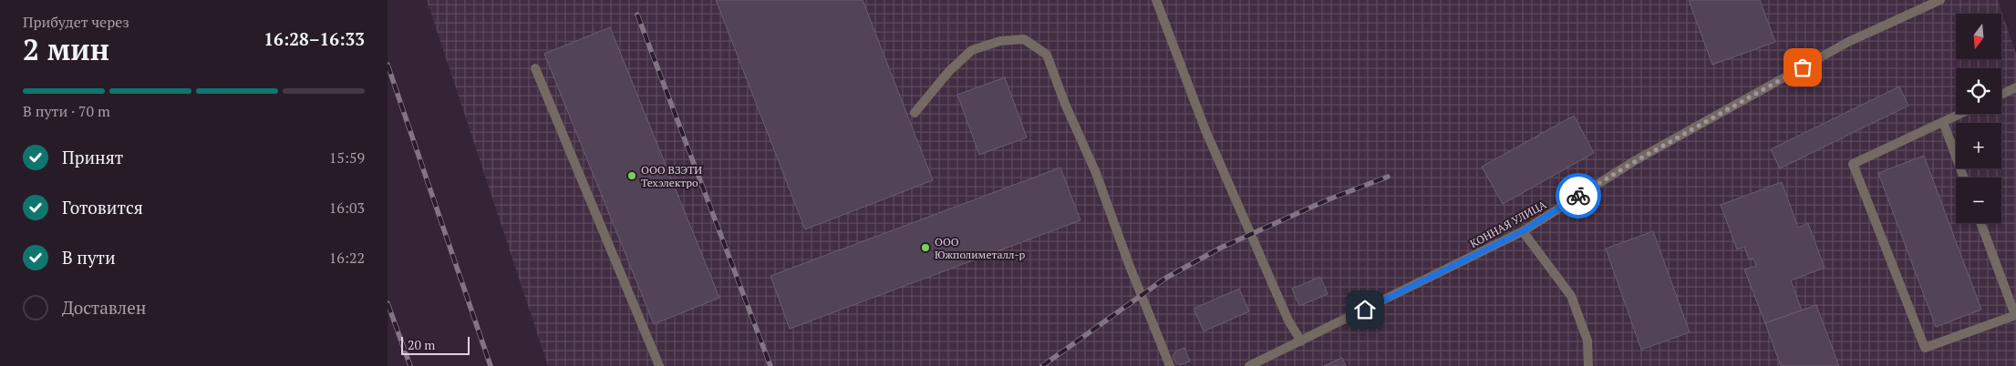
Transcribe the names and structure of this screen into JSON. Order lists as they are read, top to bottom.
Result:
{
  "streets": {
    "street": ["КОННАЯ УЛИЦА"]
  },
  "places": ["ООО ВЗЭТИ Техэлектро", "ООО Южполиметалл-р"],
  "scale_bar": "20 m",
  "north": "bottom",
  "page": {
    "heading": ["2 мин", "Прибудет через", "16:28–16:33"],
    "map_buttons": ["+", "−"],
    "bar": "В пути · 70 m",
    "list": [
      ["Принят", "15:59"],
      ["Готовится", "16:03"],
      ["В пути", "16:22"],
      "Доставлен"
    ],
    "scale": "20 m"
  }
}
